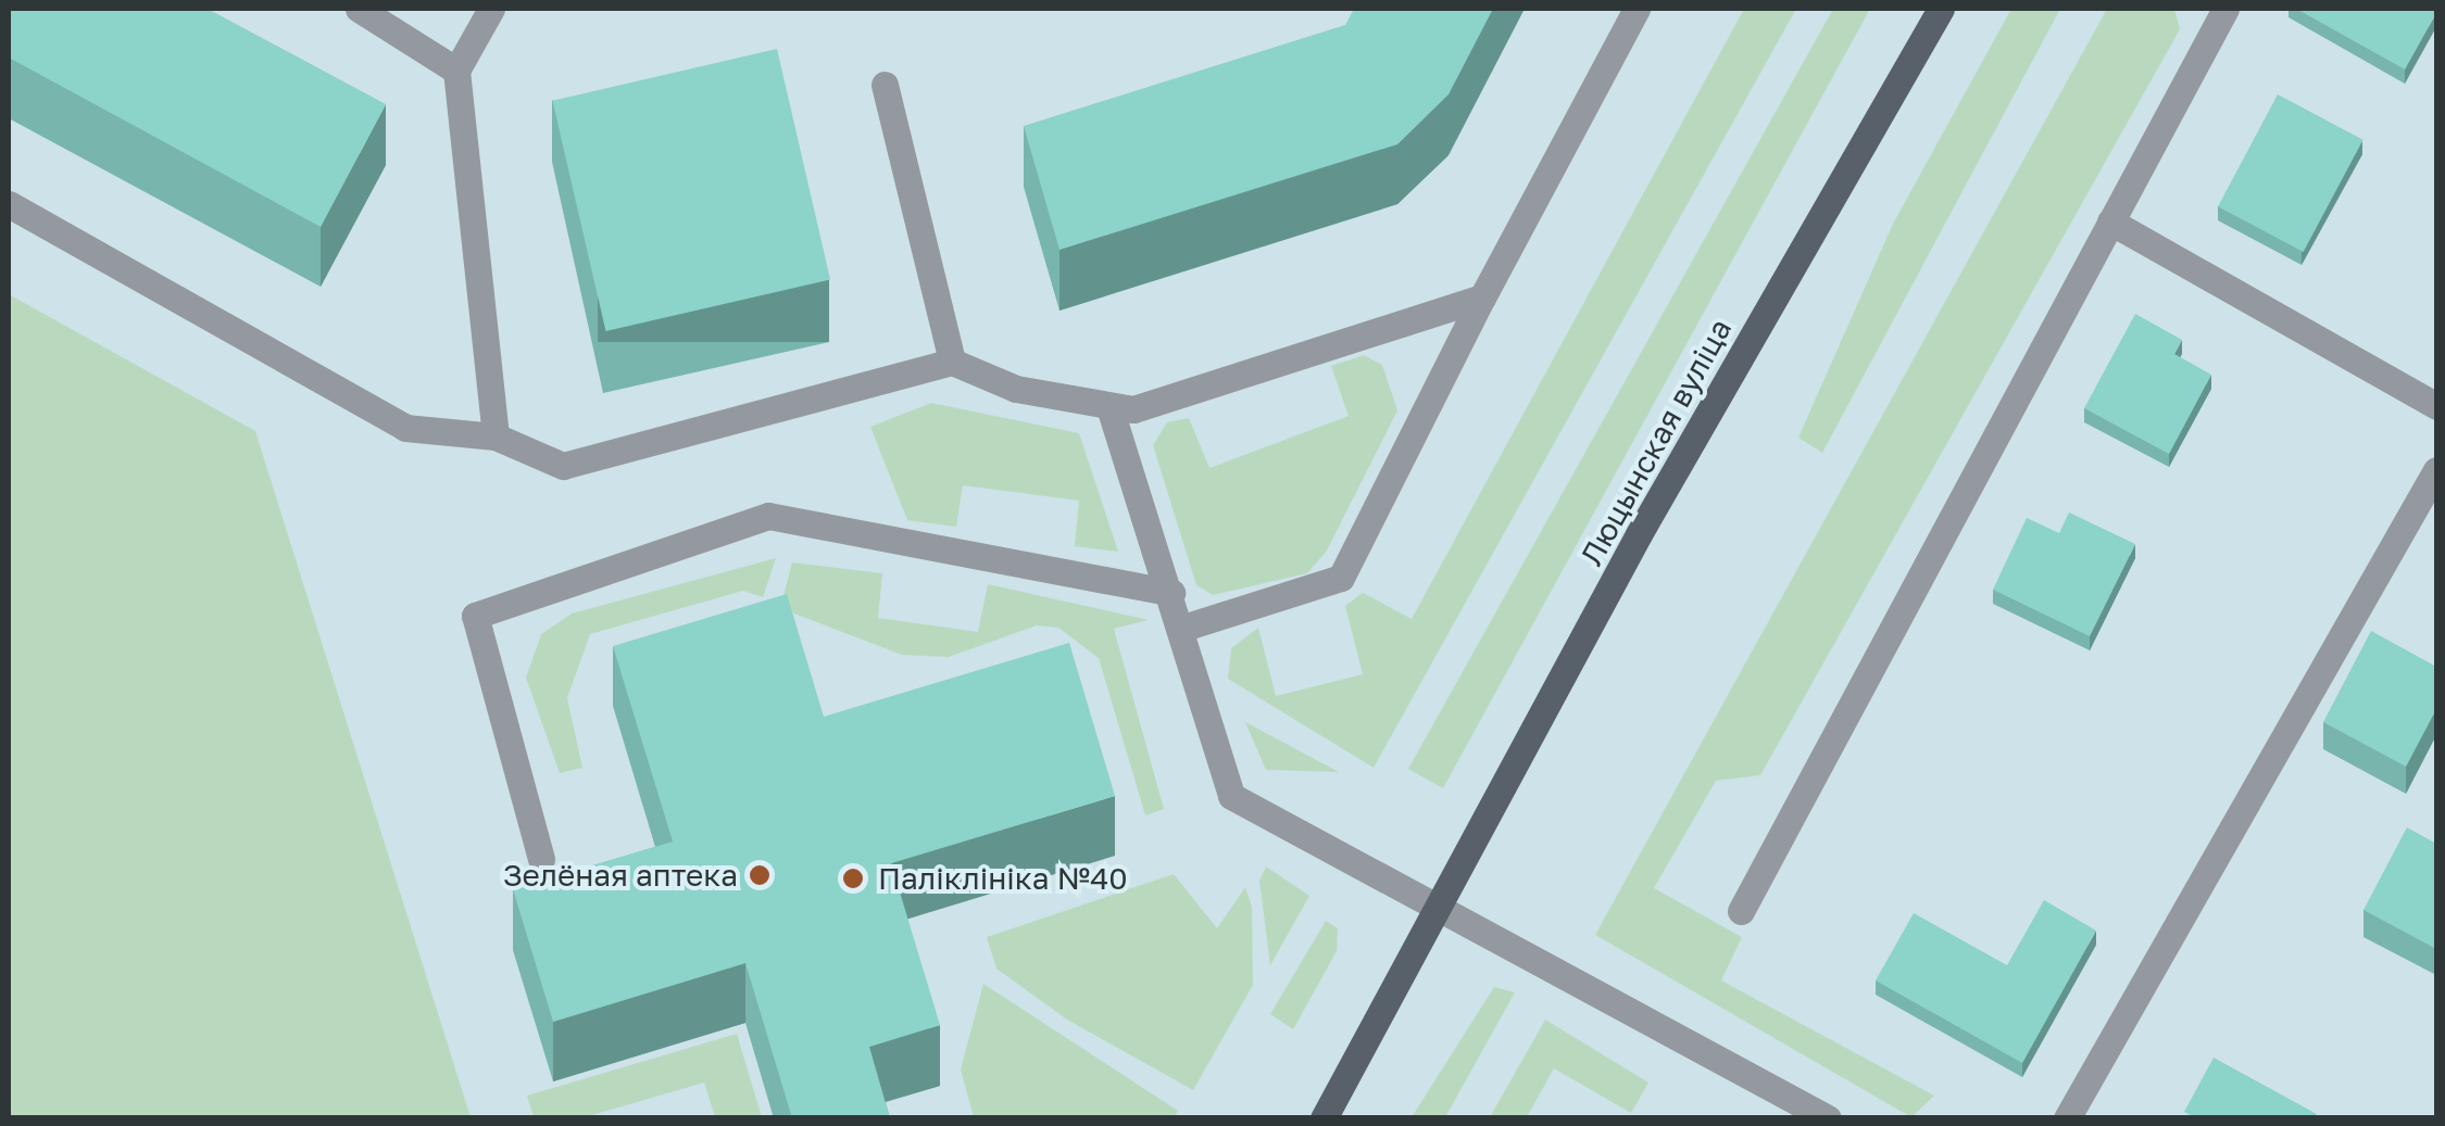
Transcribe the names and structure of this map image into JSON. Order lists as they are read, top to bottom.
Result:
{
  "streets": {
    "main road": ["Люцынская вуліца"]
  },
  "places": ["Зелёная аптека", "Паліклініка №40"]
}
